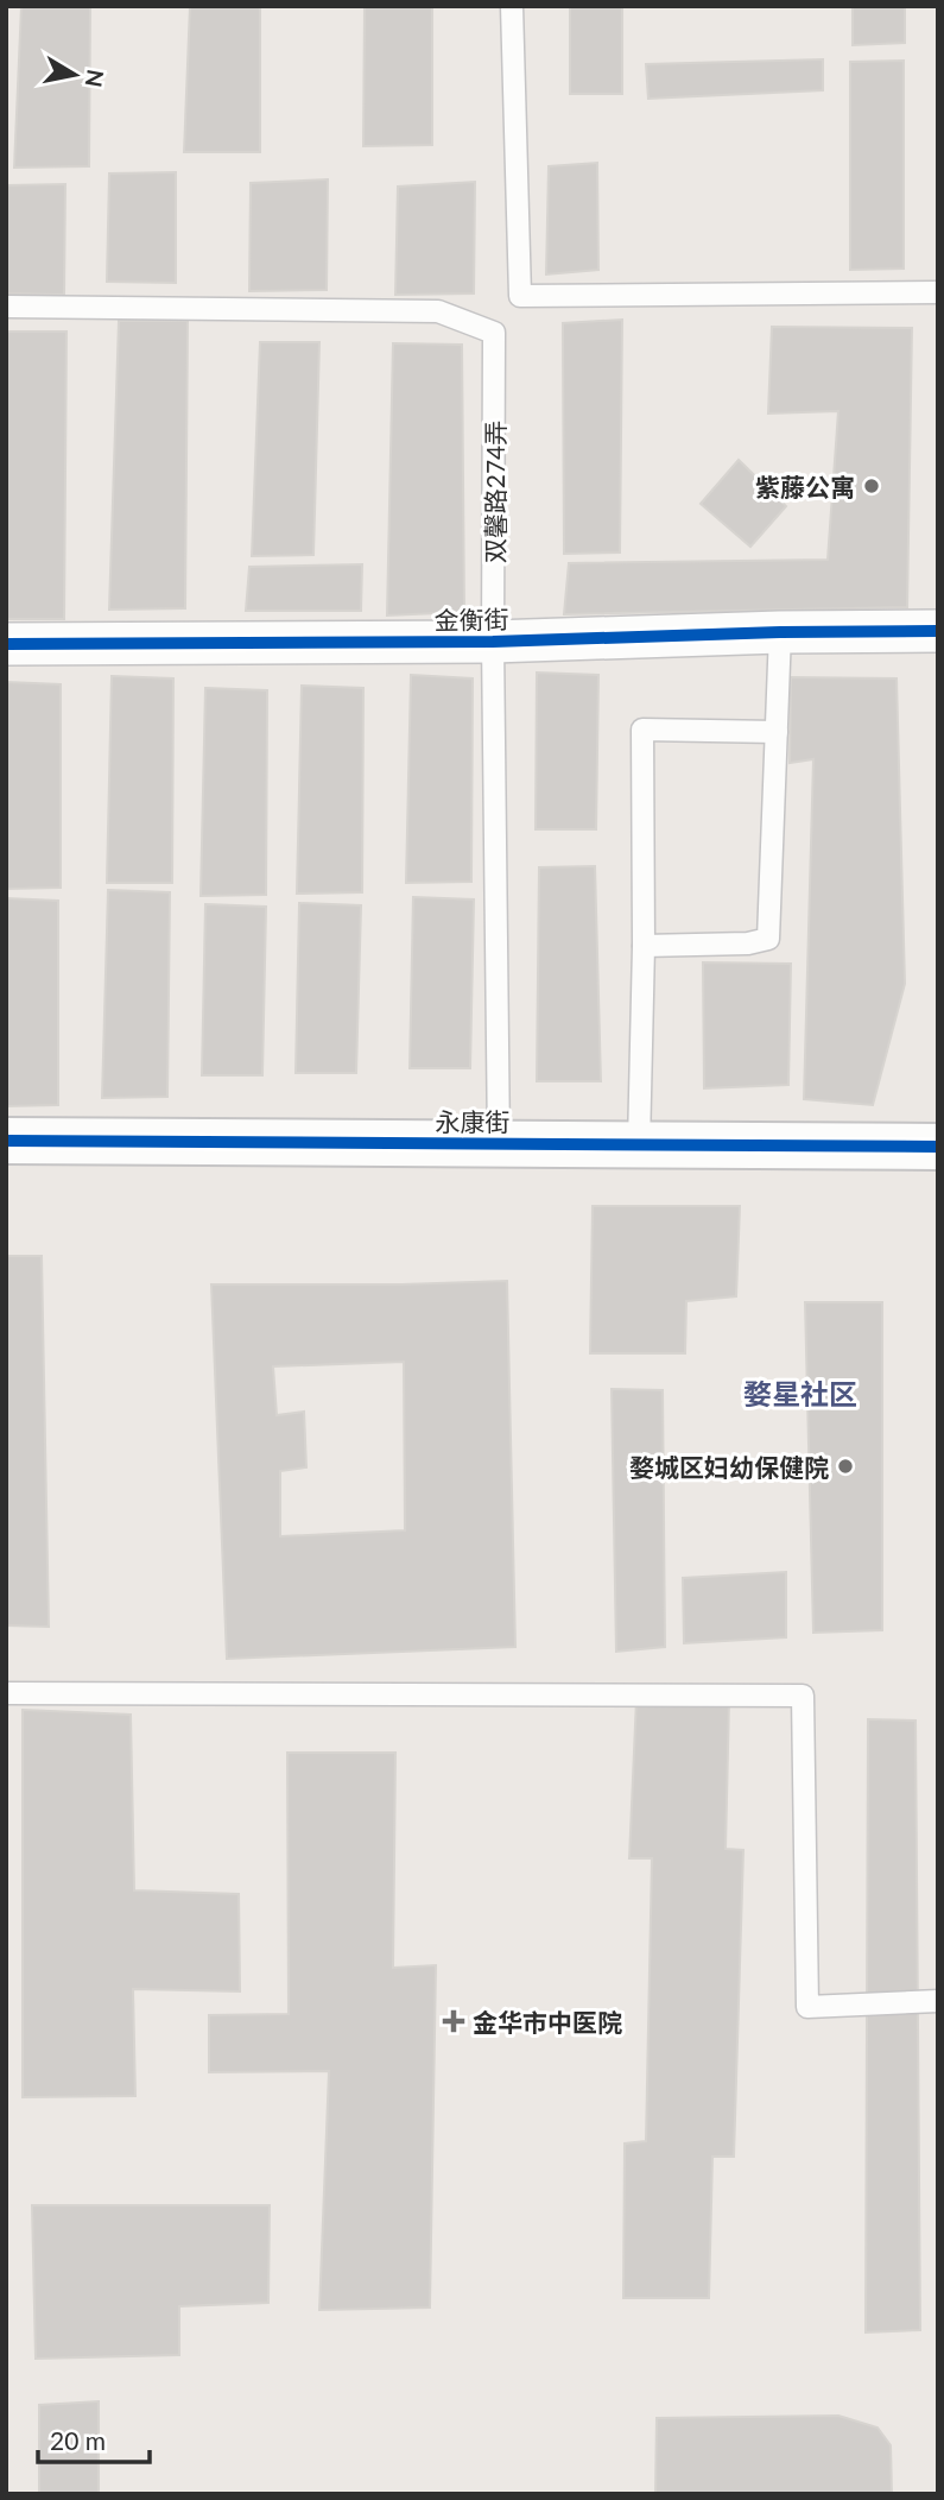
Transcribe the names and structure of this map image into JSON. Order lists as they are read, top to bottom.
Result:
{
  "streets": {
    "street": ["金衡街", "永康街"],
    "lane": ["双馨路274弄"]
  },
  "crossings": [
    ["双馨路274弄", "金衡街"],
    ["双馨路274弄", "永康街"]
  ],
  "districts": ["婺星社区"],
  "places": {
    "other": ["紫藤公寓", "婺城区妇幼保健院"],
    "health": ["金华市中医院"]
  },
  "scale_bar": "20 m",
  "north": "right"
}
